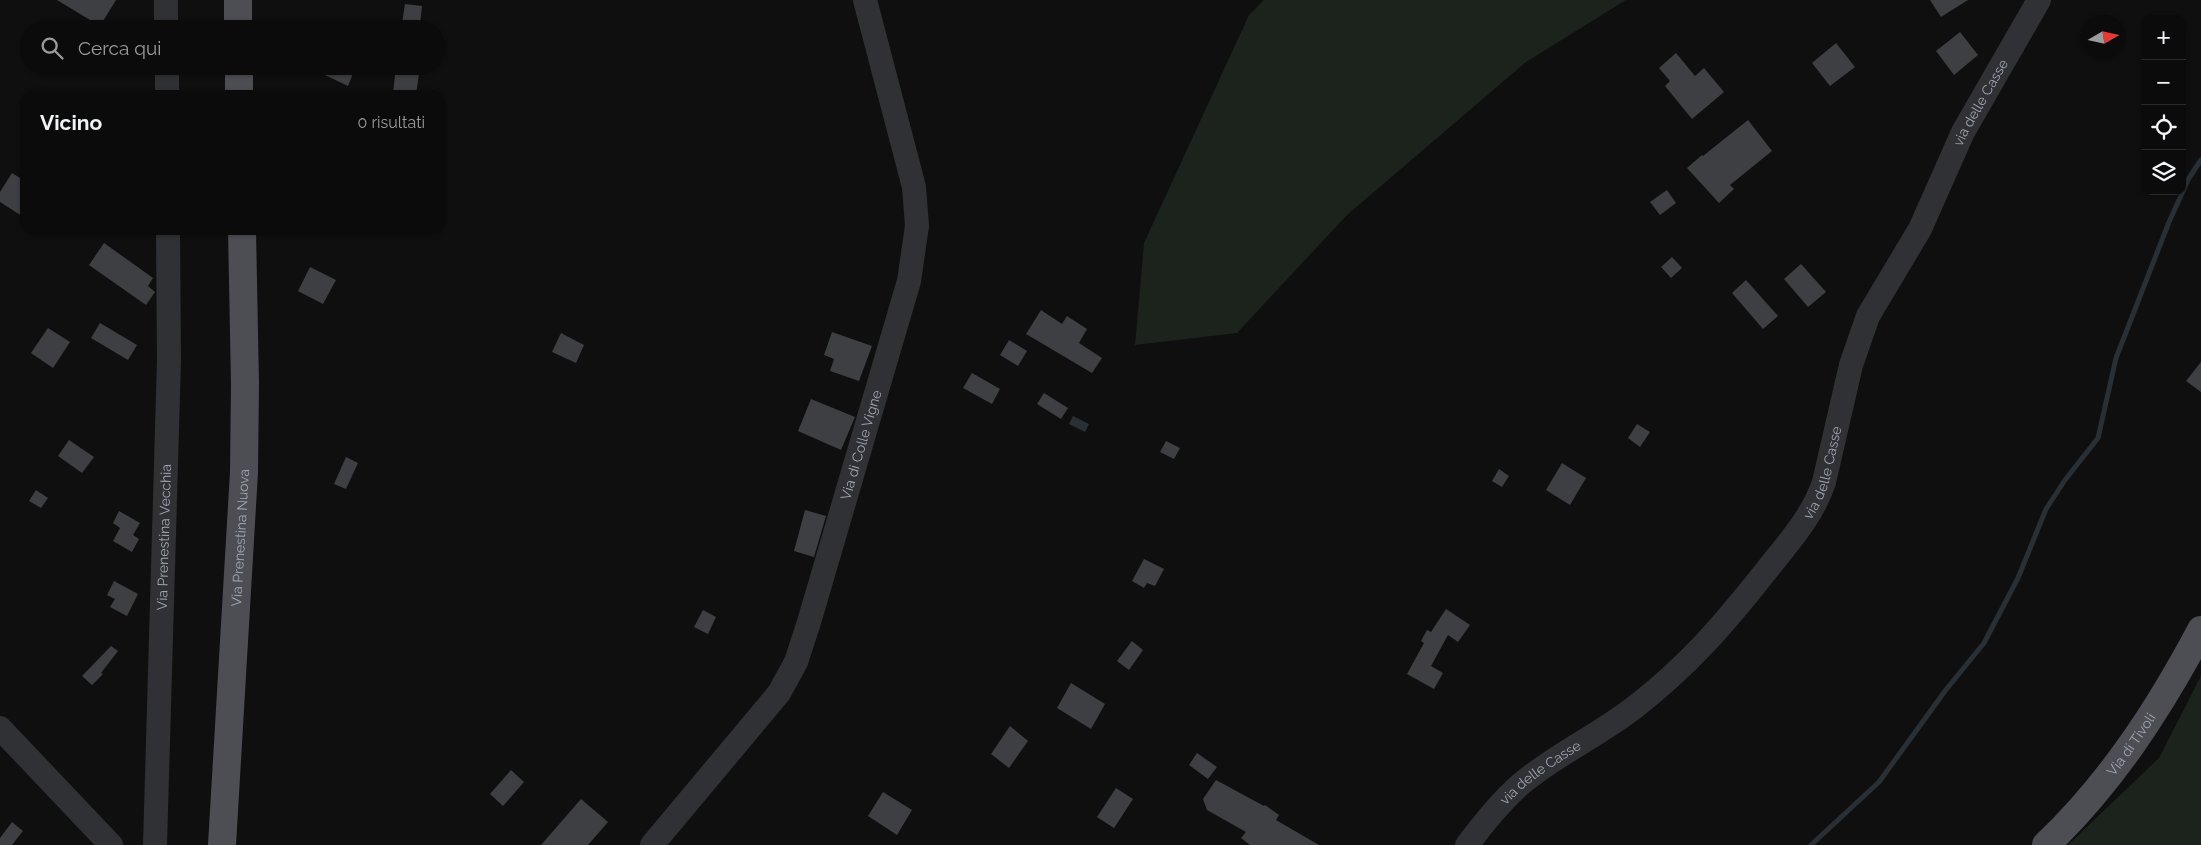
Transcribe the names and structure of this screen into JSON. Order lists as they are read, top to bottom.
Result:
{
  "streets": {
    "main road": ["Via Prenestina Nuova", "Via di Tivoli"],
    "street": ["via delle Casse", "Via di Colle Vigne", "Via Prenestina Vecchia"]
  },
  "north": "right",
  "page": {
    "map_buttons": ["+", "−"],
    "search": "Cerca qui",
    "heading": ["Vicino", "0 risultati"]
  }
}
